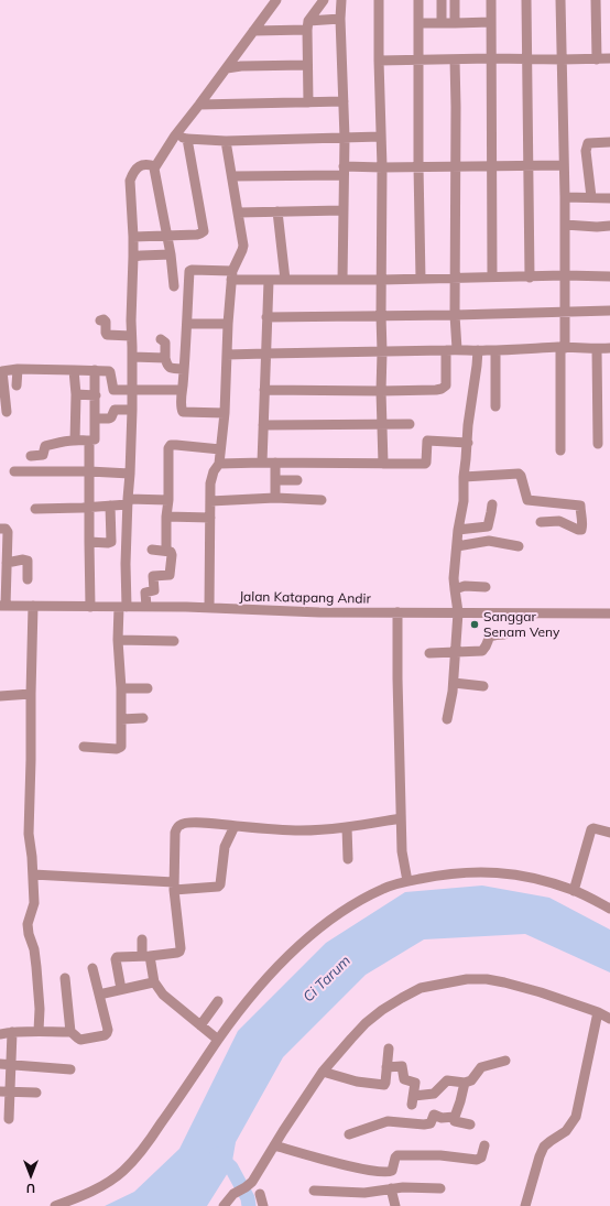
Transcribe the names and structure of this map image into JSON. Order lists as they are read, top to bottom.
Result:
{
  "streets": {
    "street": ["Jalan Katapang Andir"]
  },
  "water": ["Ci Tarum"],
  "places": ["Sanggar Senam Veny"],
  "north": "bottom"
}
